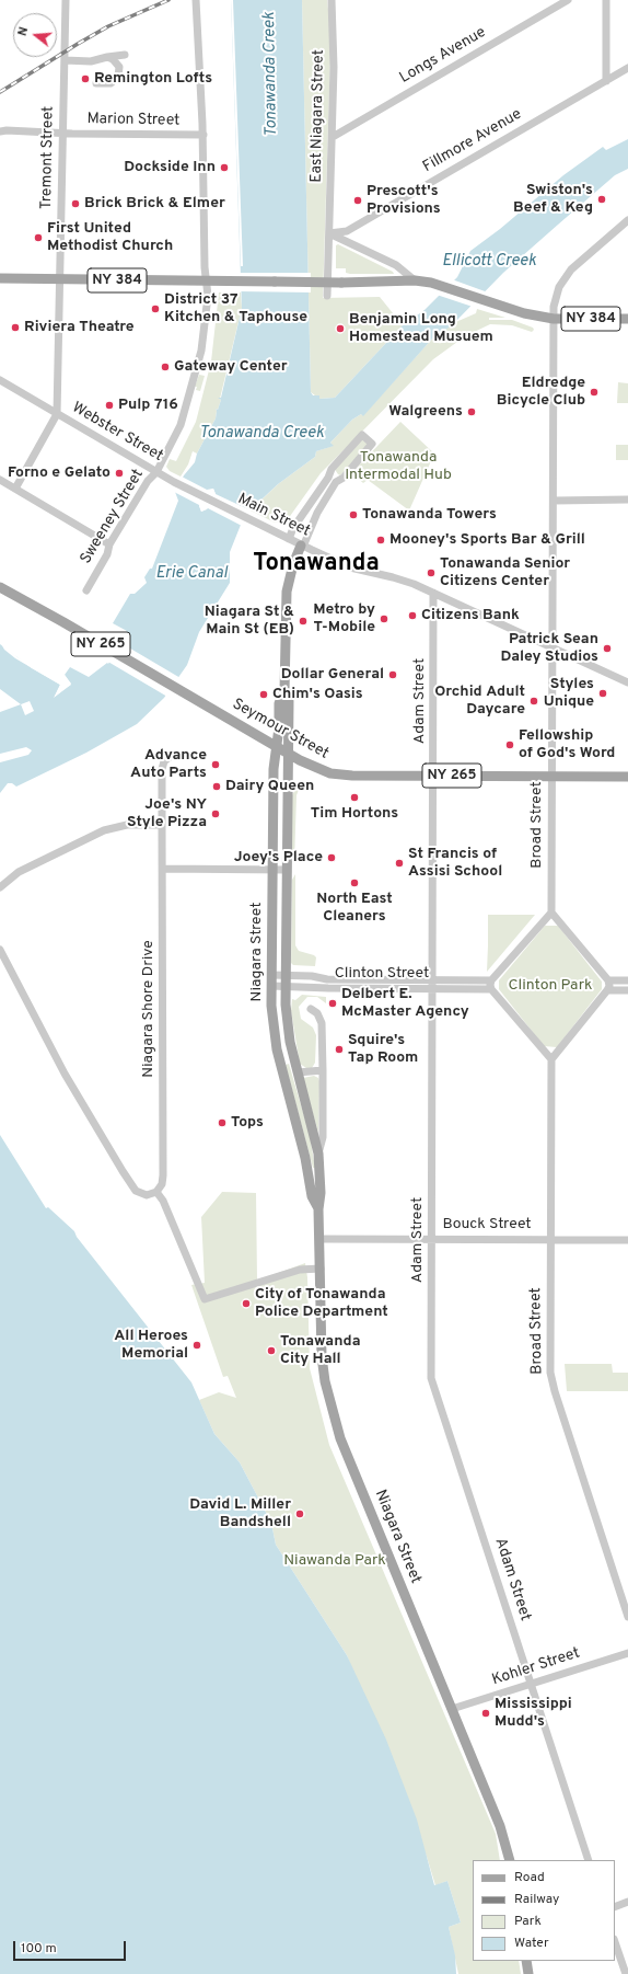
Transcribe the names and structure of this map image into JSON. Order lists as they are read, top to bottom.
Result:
{
  "streets": {
    "main road": [
      "NY 384",
      "NY 265",
      "Seymour Street",
      "Niagara Street"
    ],
    "street": [
      "Longs Avenue",
      "East Niagara Street",
      "Marion Street",
      "Fillmore Avenue",
      "Tremont Street",
      "Webster Street",
      "Main Street",
      "Sweeney Street",
      "Adam Street",
      "Broad Street",
      "Clinton Street",
      "Niagara Shore Drive",
      "Bouck Street",
      "Kohler Street"
    ]
  },
  "crossings": [
    ["Longs Avenue", "East Niagara Street"],
    ["East Niagara Street", "Fillmore Avenue"],
    ["Marion Street", "Tremont Street"],
    ["Marion Street", "Sweeney Street"],
    ["Tremont Street", "NY 384"],
    ["Tremont Street", "Webster Street"],
    ["NY 384", "Sweeney Street"],
    ["NY 384", "Broad Street"],
    ["Webster Street", "Main Street"],
    ["Webster Street", "Sweeney Street"],
    ["Main Street", "Adam Street"],
    ["Main Street", "Broad Street"],
    ["Main Street", "Niagara Street"],
    ["Adam Street", "Seymour Street"],
    ["Adam Street", "Clinton Street"],
    ["Adam Street", "Bouck Street"],
    ["Adam Street", "Kohler Street"],
    ["Seymour Street", "Broad Street"],
    ["Seymour Street", "Niagara Street"],
    ["Broad Street", "Bouck Street"],
    ["Niagara Street", "Clinton Street"],
    ["Niagara Street", "Bouck Street"],
    ["Niagara Street", "Kohler Street"]
  ],
  "districts": ["Tonawanda"],
  "water": ["Tonawanda Creek", "Ellicott Creek", "Erie Canal"],
  "parks": ["Tonawanda Intermodal Hub", "Clinton Park", "Niawanda Park"],
  "places": [
    "Remington Lofts",
    "Dockside Inn",
    "Swiston's Beef & Keg",
    "Prescott's Provisions",
    "Brick Brick & Elmer",
    "First United Methodist Church",
    "District 37 Kitchen & Taphouse",
    "Riviera Theatre",
    "Benjamin Long Homestead Musuem",
    "Gateway Center",
    "Eldredge Bicycle Club",
    "Pulp 716",
    "Walgreens",
    "Forno e Gelato",
    "Tonawanda Towers",
    "Mooney's Sports Bar & Grill",
    "Tonawanda Senior Citizens Center",
    "Citizens Bank",
    "Metro by T-Mobile",
    "Niagara St & Main St (EB)",
    "Patrick Sean Daley Studios",
    "Dollar General",
    "Styles Unique",
    "Chim's Oasis",
    "Orchid Adult Daycare",
    "Fellowship of God's Word",
    "Advance Auto Parts",
    "Dairy Queen",
    "Tim Hortons",
    "Joe's NY Style Pizza",
    "Joey's Place",
    "St Francis of Assisi School",
    "North East Cleaners",
    "Delbert E. McMaster Agency",
    "Squire's Tap Room",
    "Tops",
    "City of Tonawanda Police Department",
    "All Heroes Memorial",
    "Tonawanda City Hall",
    "David L. Miller Bandshell",
    "Mississippi Mudd's"
  ],
  "legend": [
    "Road",
    "Railway",
    "Park",
    "Water"
  ],
  "scale_bar": "100 m",
  "north": "left"
}
